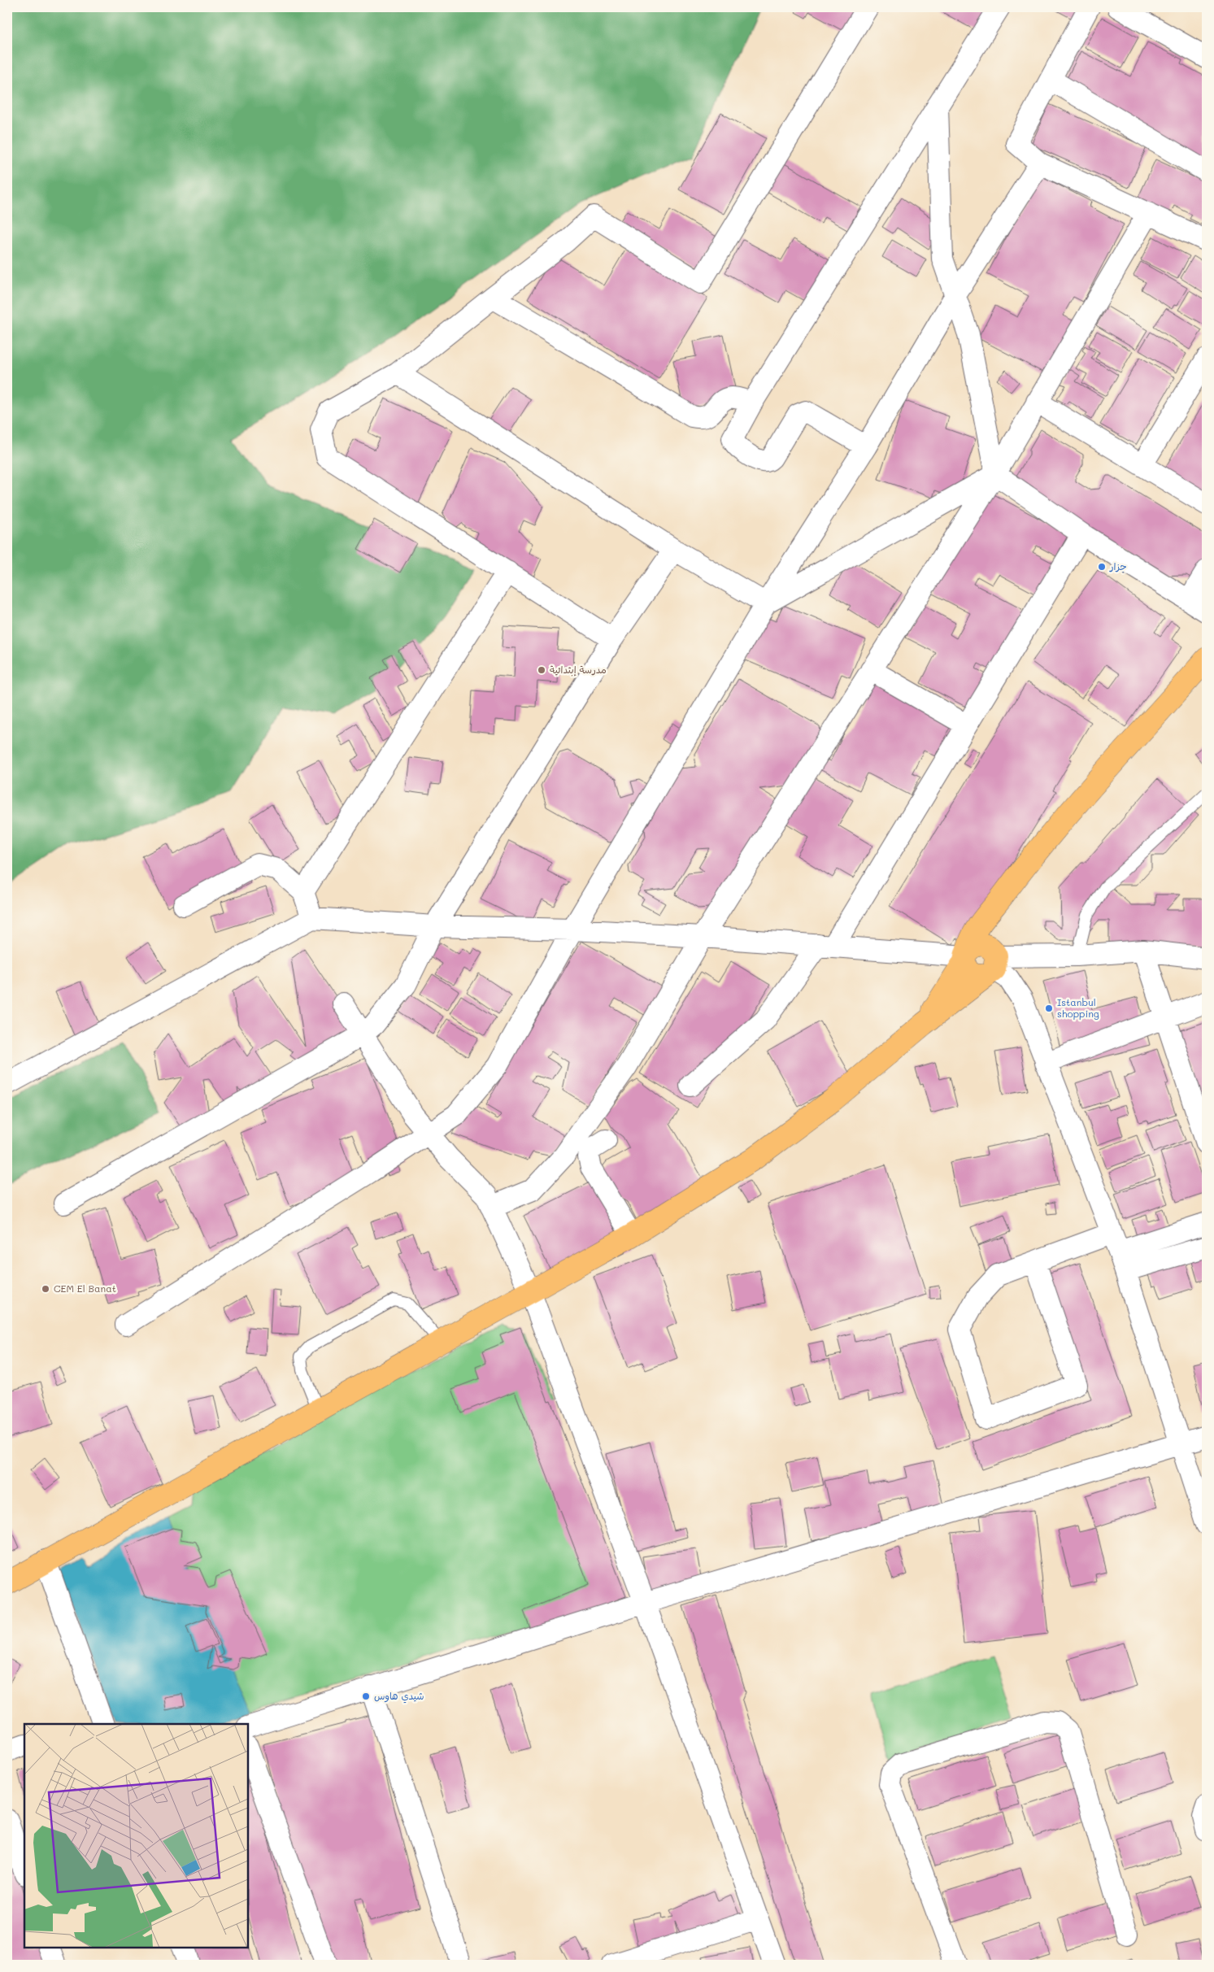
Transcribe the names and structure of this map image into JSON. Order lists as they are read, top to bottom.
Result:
{
  "places": [
    "جزار",
    "مدرسة إبتدائية",
    "Istanbul shopping",
    "CEM El Banat",
    "شيدي هاوس"
  ]
}
